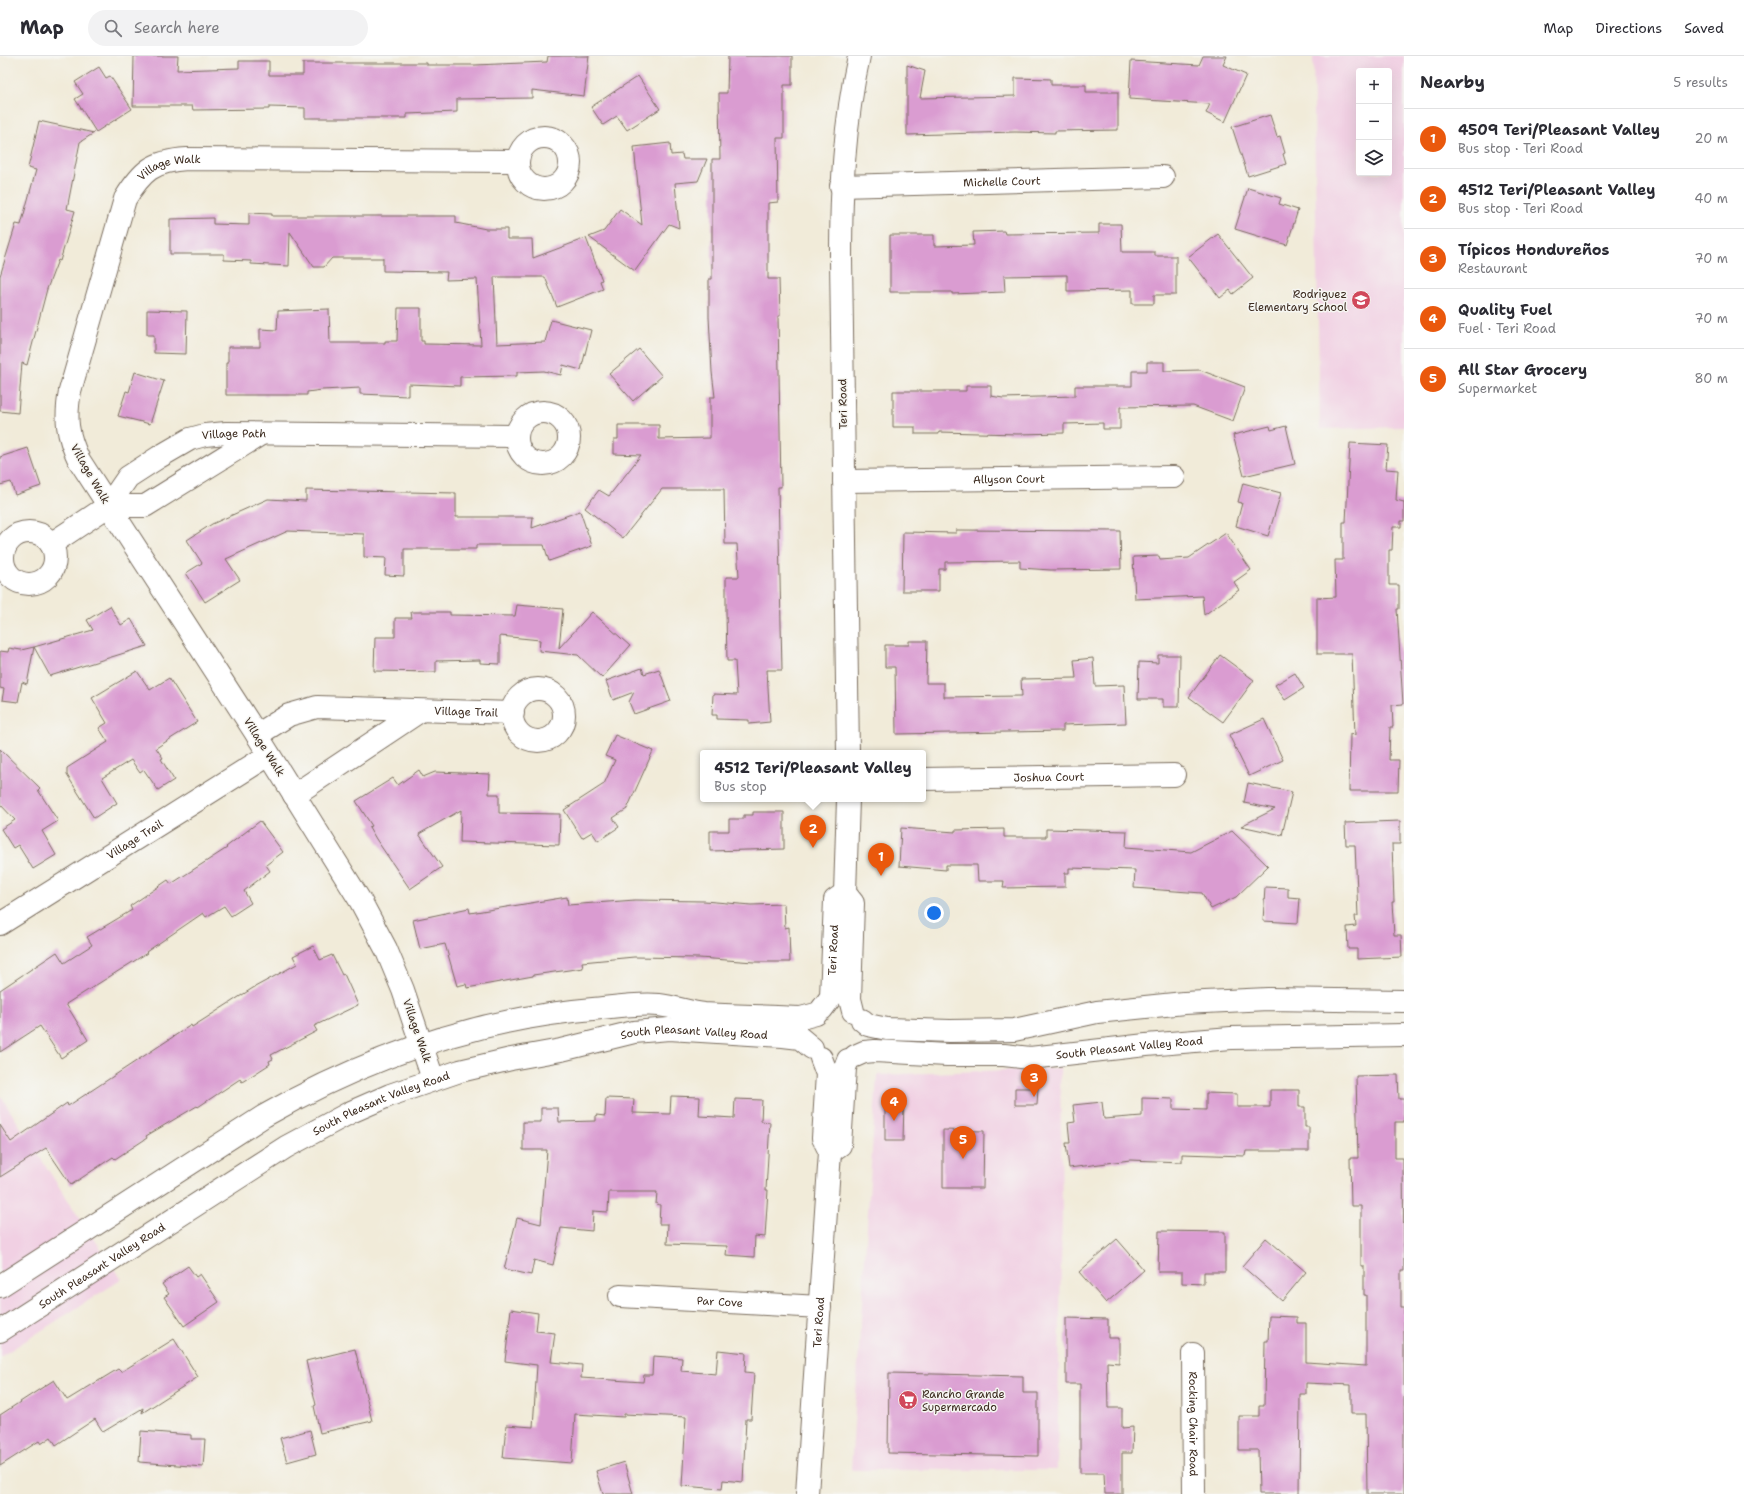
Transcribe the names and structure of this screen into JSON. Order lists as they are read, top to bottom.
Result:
{
  "streets": {
    "street": [
      "Village Walk",
      "Michelle Court",
      "Teri Road",
      "Village Path",
      "Allyson Court",
      "Village Trail",
      "Joshua Court",
      "South Pleasant Valley Road",
      "Par Cove",
      "Rocking Chair Road"
    ]
  },
  "crossings": [
    ["Village Walk", "Village Path"],
    ["Village Walk", "Village Trail"],
    ["Village Walk", "South Pleasant Valley Road"],
    ["Michelle Court", "Teri Road"],
    ["Teri Road", "Allyson Court"],
    ["Teri Road", "South Pleasant Valley Road"],
    ["Teri Road", "Par Cove"]
  ],
  "places": {
    "school or university": ["Rodriguez Elementary School"],
    "supermarket": ["Rancho Grande Supermercado"]
  },
  "page": {
    "header": "Map",
    "search": "Search here",
    "nav": ["Map", "Directions", "Saved"],
    "heading": ["Nearby", "5 results"],
    "map_buttons": ["+", "−"],
    "list": [
      {
        "mark": "1",
        "name": "4509 Teri/Pleasant Valley",
        "note": "Bus stop · Teri Road",
        "value": "20 m"
      },
      {
        "mark": "2",
        "name": "4512 Teri/Pleasant Valley",
        "note": "Bus stop · Teri Road",
        "value": "40 m"
      },
      {
        "mark": "3",
        "name": "Típicos Hondureños",
        "note": "Restaurant",
        "value": "70 m"
      },
      {
        "mark": "4",
        "name": "Quality Fuel",
        "note": "Fuel · Teri Road",
        "value": "70 m"
      },
      {
        "mark": "5",
        "name": "All Star Grocery",
        "note": "Supermarket",
        "value": "80 m"
      }
    ],
    "popup": ["4512 Teri/Pleasant Valley", "Bus stop"],
    "pins": [
      "2",
      "1",
      "3",
      "4",
      "5"
    ]
  }
}
